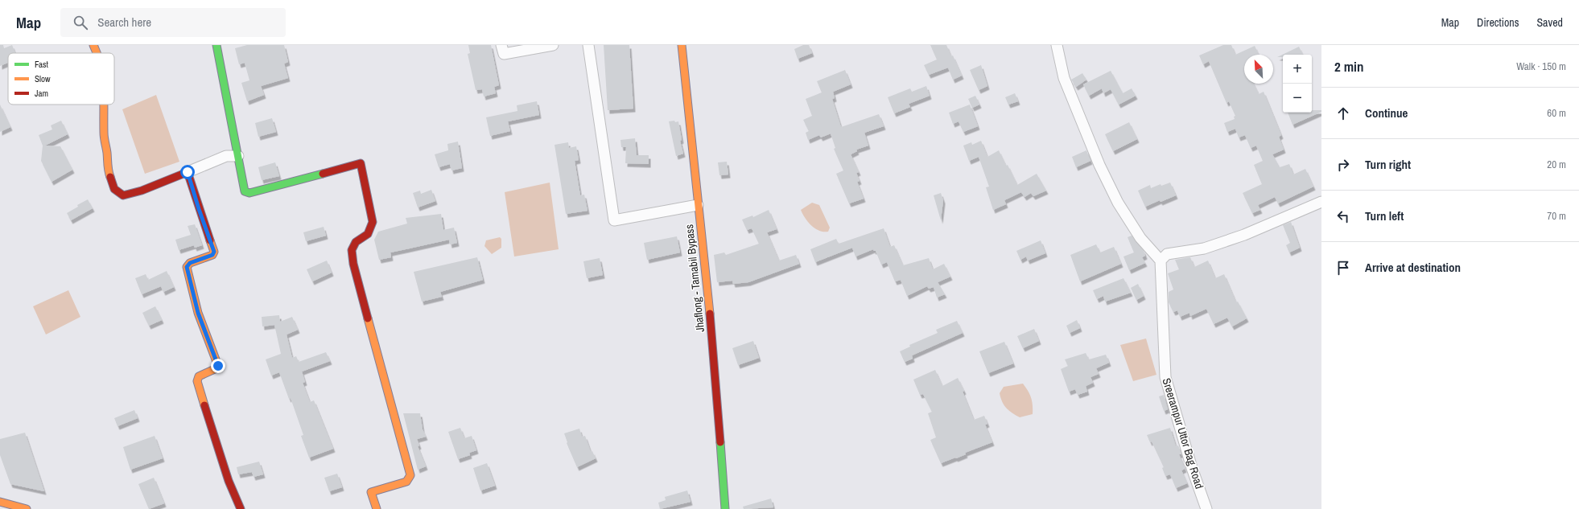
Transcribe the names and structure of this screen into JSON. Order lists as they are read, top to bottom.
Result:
{
  "streets": {
    "main road": ["Jhaflong - Tamabil Bypass"],
    "street": ["Sreerampur Uttor Bag Road"]
  },
  "legend": ["Fast", "Slow", "Jam"],
  "north": "top left",
  "page": {
    "header": "Map",
    "search": "Search here",
    "nav": ["Map", "Directions", "Saved"],
    "heading": ["2 min", "Walk · 150 m"],
    "map_buttons": ["+", "−"],
    "list": [
      ["Continue", "60 m"],
      ["Turn right", "20 m"],
      ["Turn left", "70 m"],
      "Arrive at destination"
    ]
  }
}
